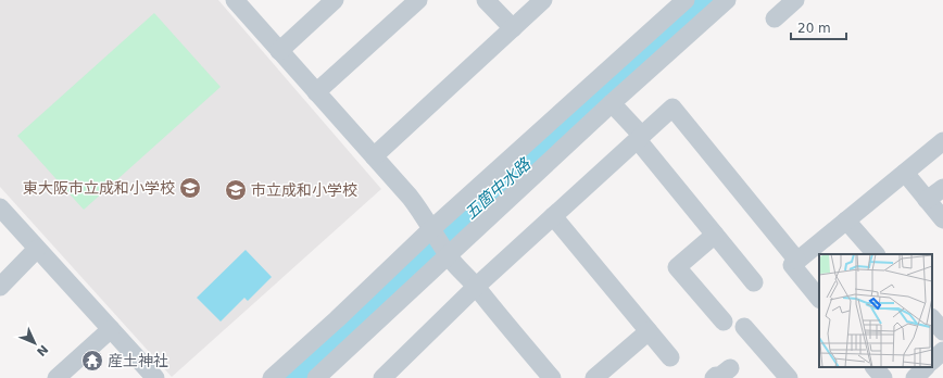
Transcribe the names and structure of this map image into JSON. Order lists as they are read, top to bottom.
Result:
{
  "water": ["五箇中水路"],
  "places": {
    "school or university": ["東大阪市立成和小学校", "市立成和小学校"],
    "temple": ["産土神社"]
  },
  "scale_bar": "20 m",
  "north": "bottom right"
}
